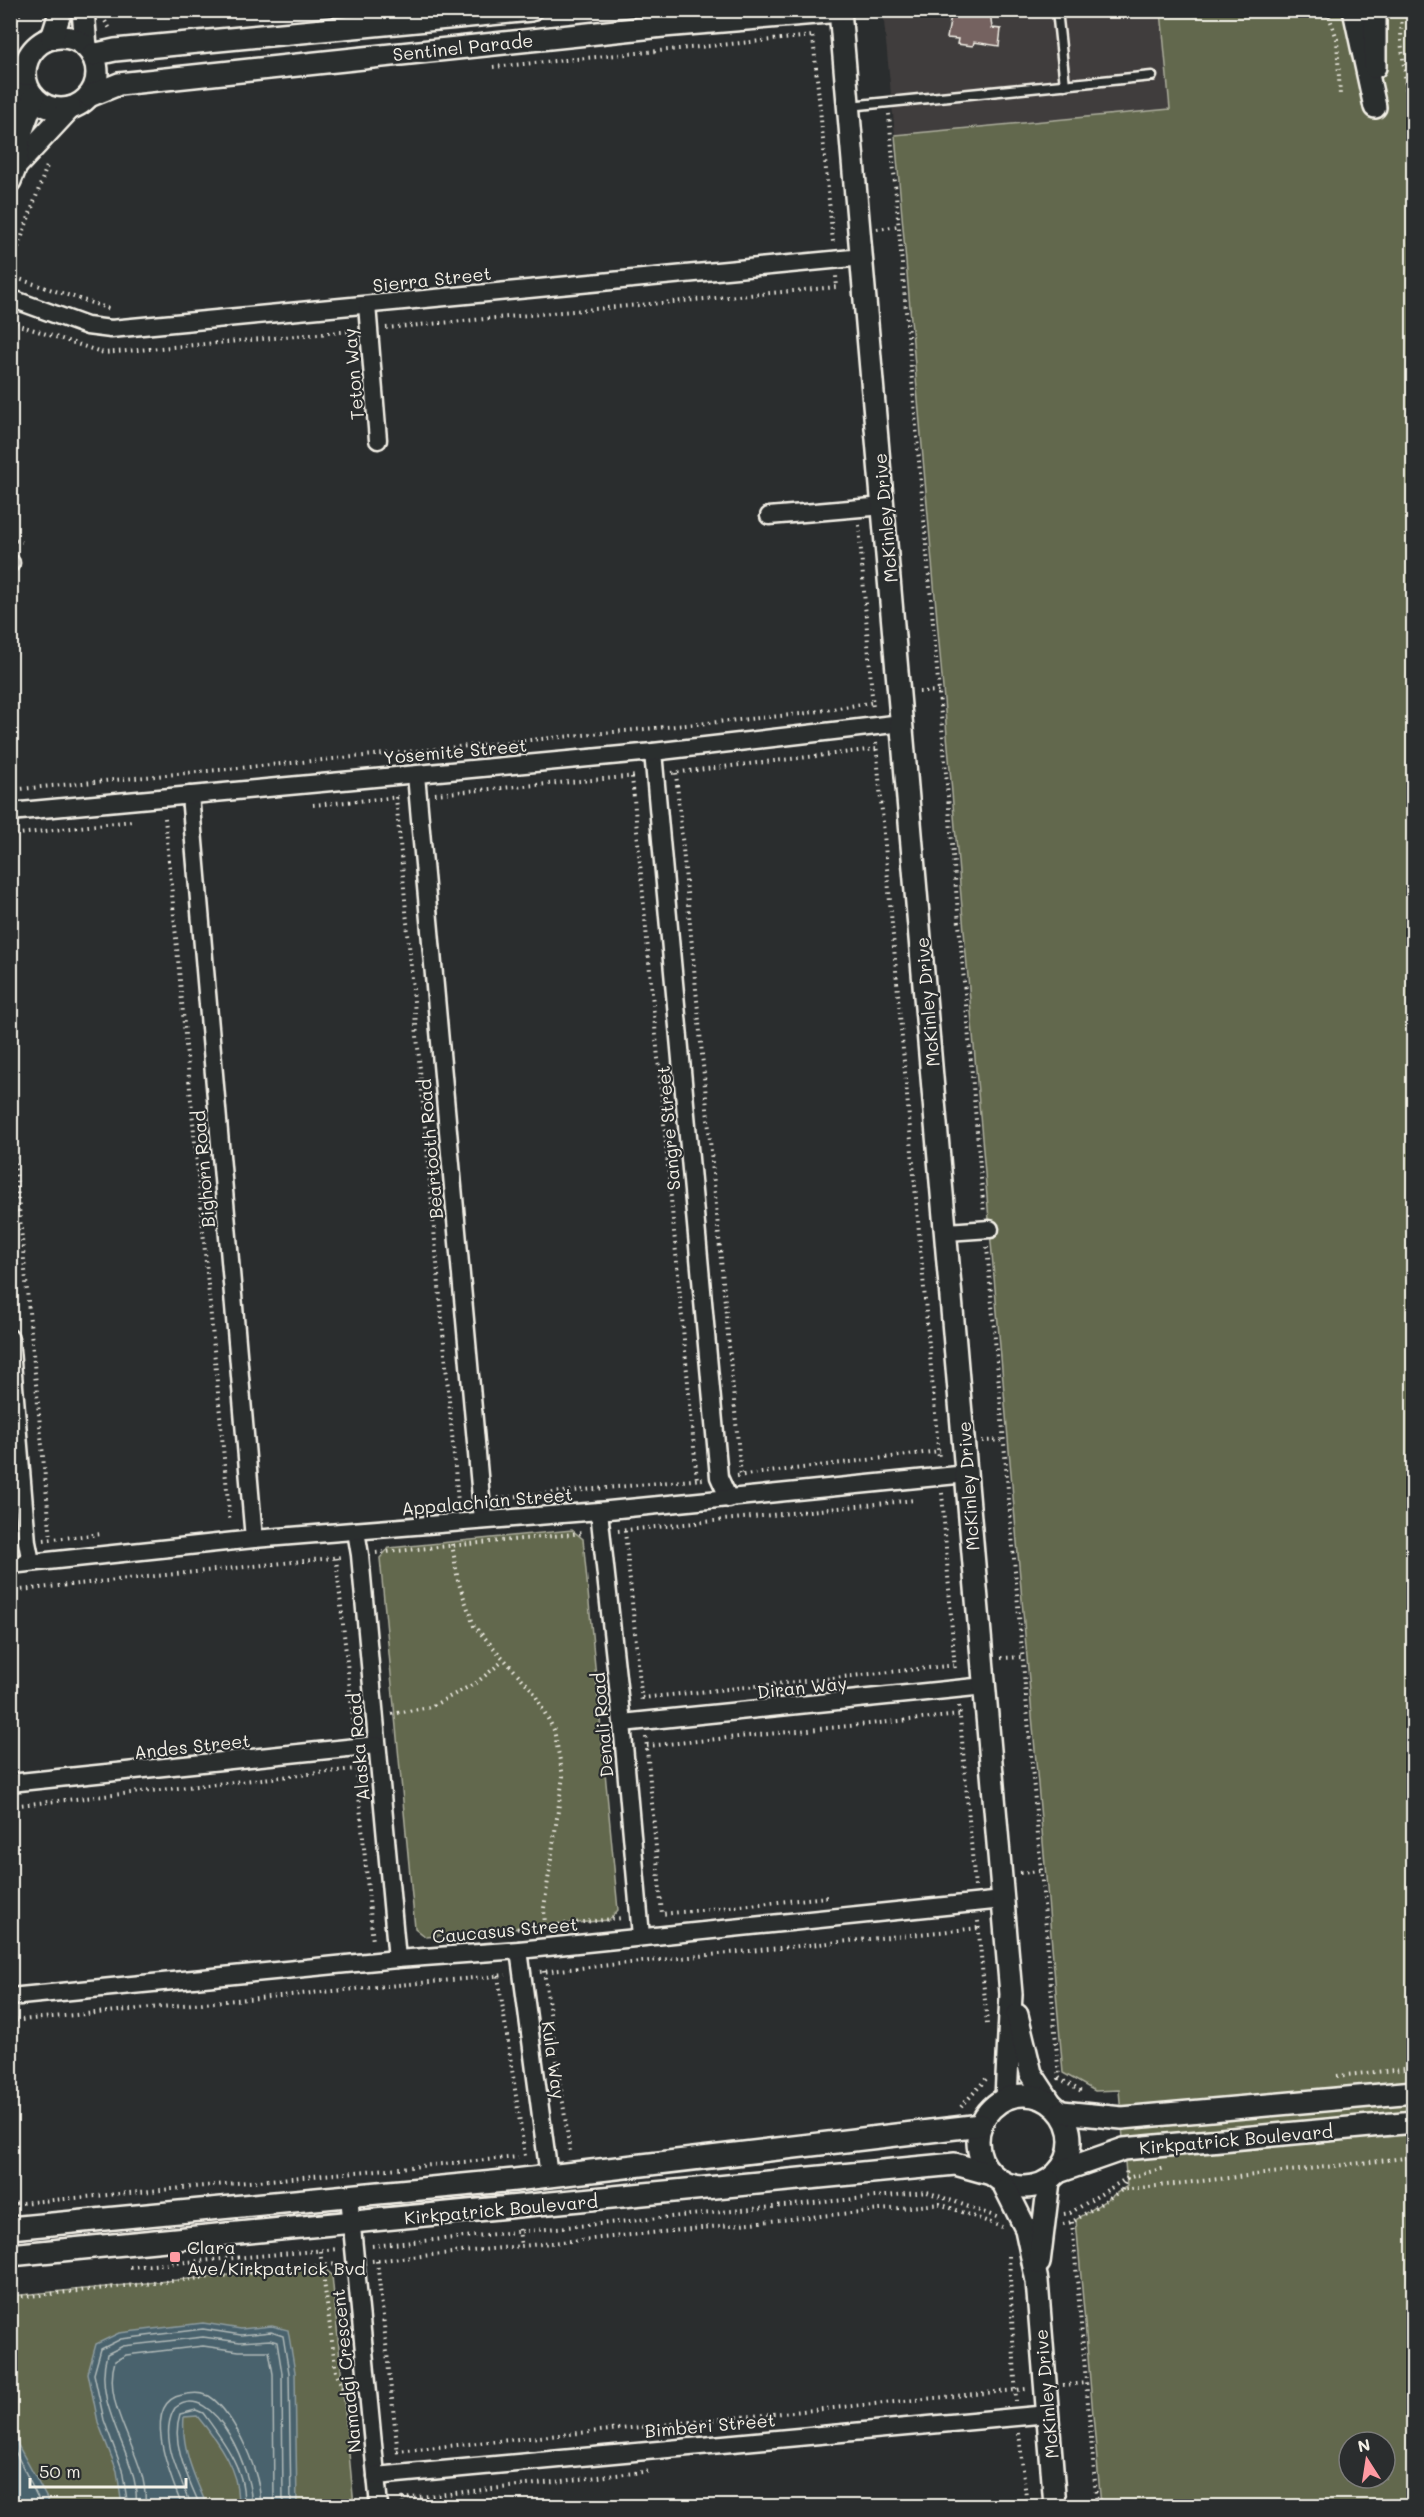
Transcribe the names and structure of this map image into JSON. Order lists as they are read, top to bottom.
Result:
{
  "streets": {
    "street": [
      "Sentinel Parade",
      "Sierra Street",
      "Teton Way",
      "McKinley Drive",
      "Yosemite Street",
      "Sangre Street",
      "Beartooth Road",
      "Bighorn Road",
      "Appalachian Street",
      "Diran Way",
      "Denali Road",
      "Andes Street",
      "Alaska Road",
      "Caucasus Street",
      "Kula Way",
      "Kirkpatrick Boulevard",
      "Namadgi Crescent",
      "Bimberi Street"
    ]
  },
  "crossings": [
    ["Sentinel Parade", "McKinley Drive"],
    ["Sierra Street", "Teton Way"],
    ["Sierra Street", "McKinley Drive"],
    ["McKinley Drive", "Yosemite Street"],
    ["McKinley Drive", "Appalachian Street"],
    ["McKinley Drive", "Diran Way"],
    ["McKinley Drive", "Caucasus Street"],
    ["McKinley Drive", "Kirkpatrick Boulevard"],
    ["McKinley Drive", "Bimberi Street"],
    ["Yosemite Street", "Sangre Street"],
    ["Yosemite Street", "Beartooth Road"],
    ["Yosemite Street", "Bighorn Road"],
    ["Sangre Street", "Appalachian Street"],
    ["Beartooth Road", "Appalachian Street"],
    ["Bighorn Road", "Appalachian Street"],
    ["Appalachian Street", "Denali Road"],
    ["Appalachian Street", "Alaska Road"],
    ["Diran Way", "Denali Road"],
    ["Denali Road", "Caucasus Street"],
    ["Andes Street", "Alaska Road"],
    ["Alaska Road", "Caucasus Street"],
    ["Caucasus Street", "Kula Way"],
    ["Kula Way", "Kirkpatrick Boulevard"],
    ["Kirkpatrick Boulevard", "Namadgi Crescent"],
    ["Namadgi Crescent", "Bimberi Street"]
  ],
  "places": {
    "transit": ["Clara Ave/Kirkpatrick Bvd"]
  },
  "scale_bar": "50 m",
  "north": "top"
}
